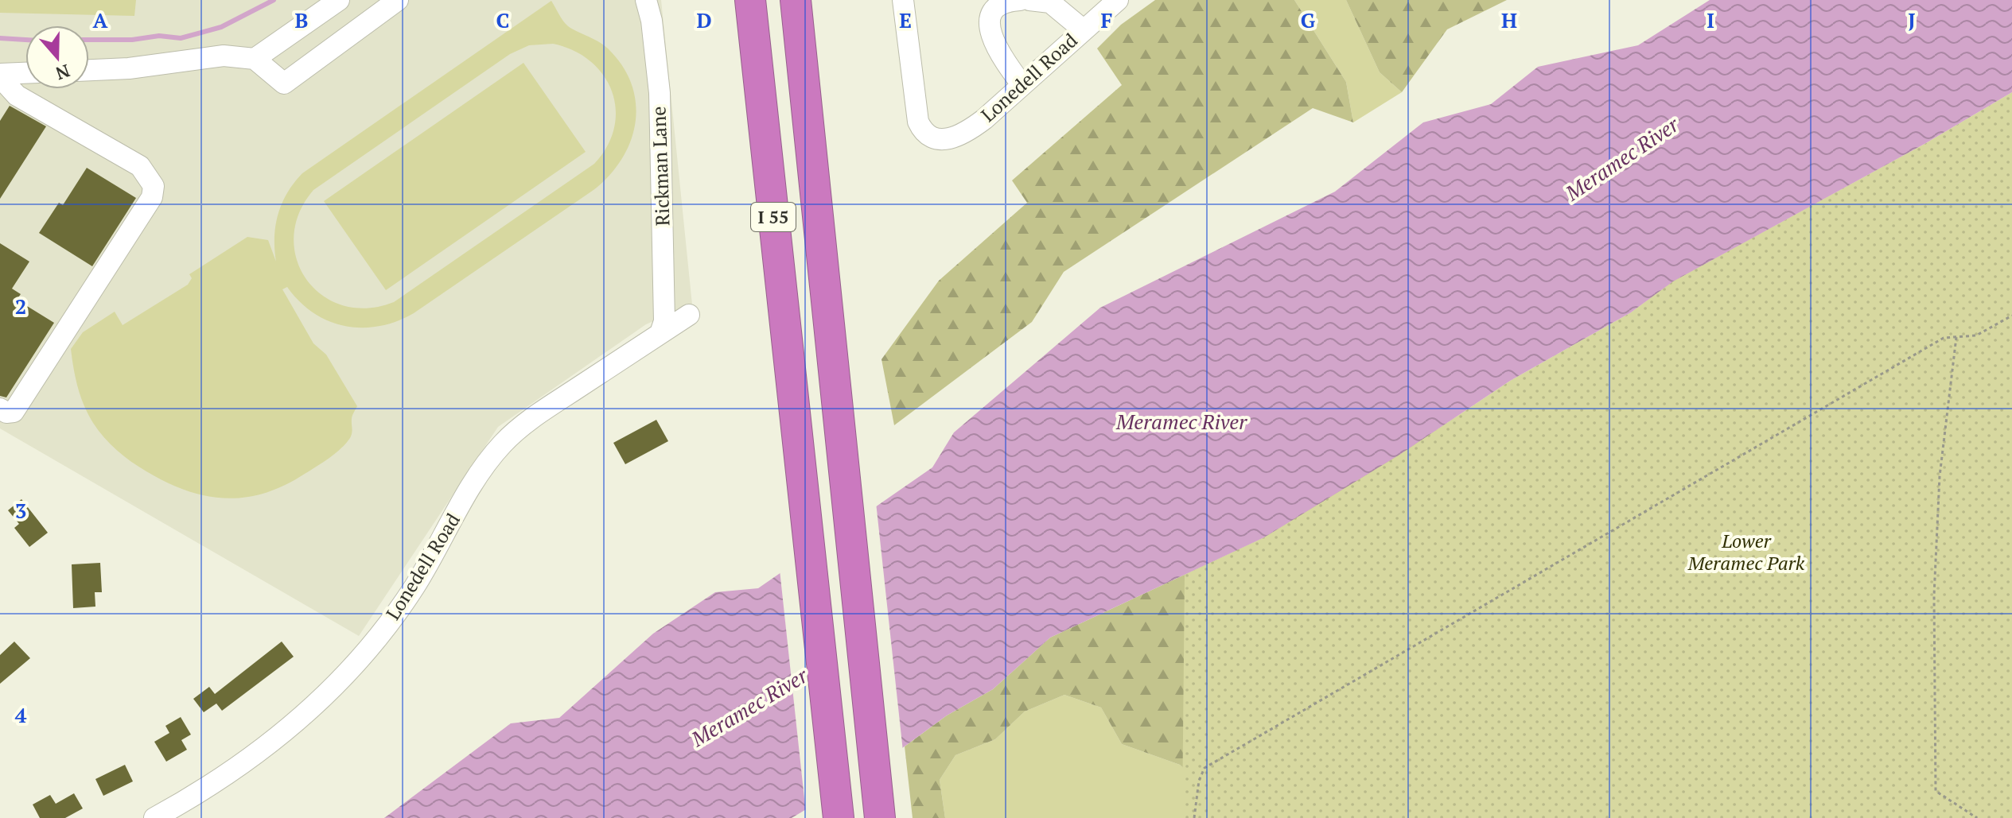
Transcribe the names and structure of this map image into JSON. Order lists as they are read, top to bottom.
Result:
{
  "streets": {
    "highway": ["I 55"],
    "street": ["Lonedell Road", "Rickman Lane"]
  },
  "crossings": [
    ["Lonedell Road", "Rickman Lane"]
  ],
  "water": ["Meramec River"],
  "parks": ["Lower Meramec Park"],
  "north": "bottom",
  "grid": {
    "columns": [
      "A",
      "B",
      "C",
      "D",
      "E",
      "F",
      "G",
      "H",
      "I",
      "J"
    ],
    "rows": ["2", "3", "4"]
  }
}
